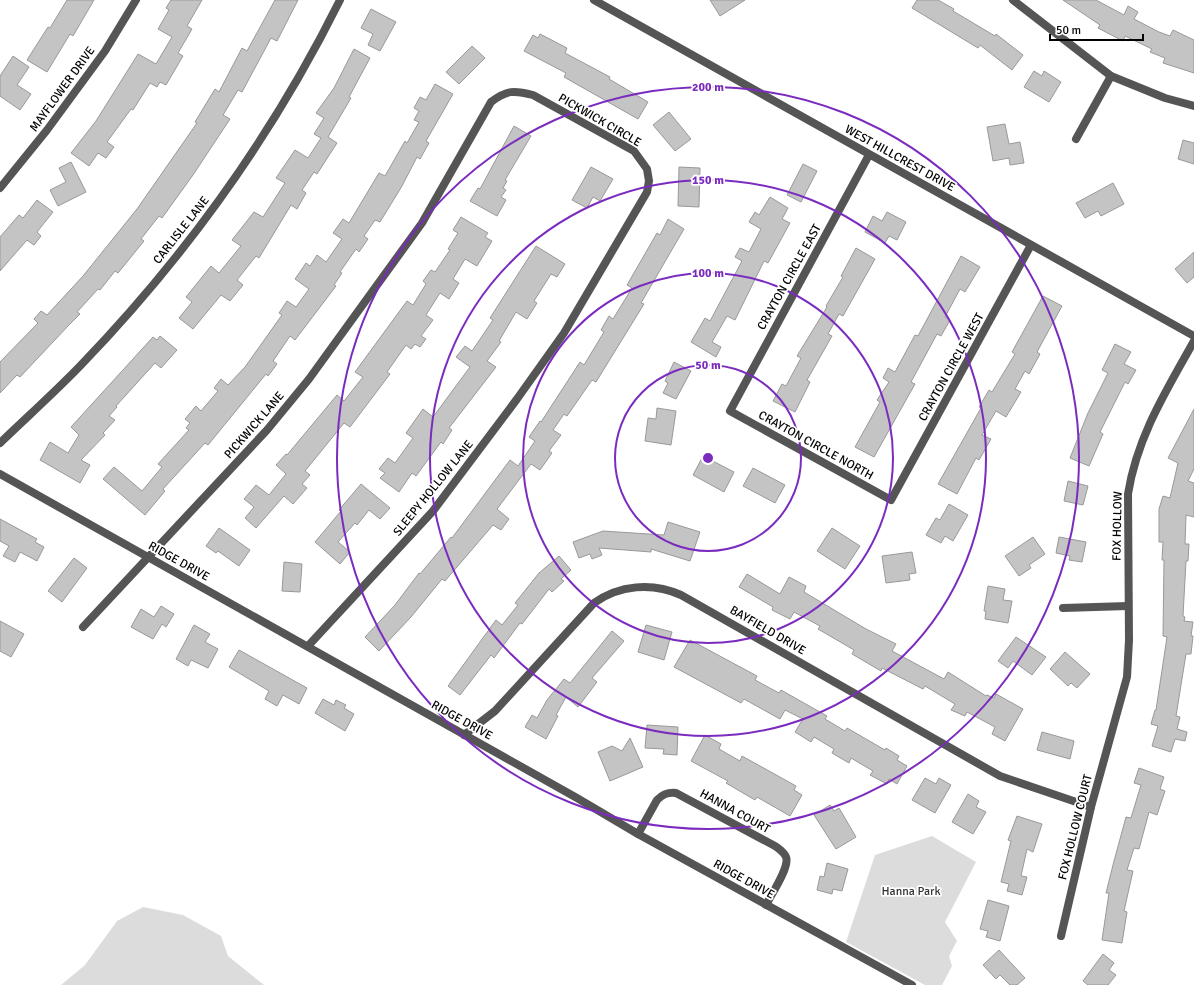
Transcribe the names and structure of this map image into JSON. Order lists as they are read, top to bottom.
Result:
{
  "streets": {
    "street": [
      "MAYFLOWER DRIVE",
      "PICKWICK CIRCLE",
      "WEST HILLCREST DRIVE",
      "CARLISLE LANE",
      "CRAYTON CIRCLE EAST",
      "CRAYTON CIRCLE WEST",
      "PICKWICK LANE",
      "CRAYTON CIRCLE NORTH",
      "SLEEPY HOLLOW LANE",
      "FOX HOLLOW",
      "RIDGE DRIVE",
      "BAYFIELD DRIVE",
      "HANNA COURT",
      "FOX HOLLOW COURT"
    ]
  },
  "crossings": [
    ["PICKWICK CIRCLE", "PICKWICK LANE"],
    ["PICKWICK CIRCLE", "SLEEPY HOLLOW LANE"],
    ["WEST HILLCREST DRIVE", "CRAYTON CIRCLE EAST"],
    ["WEST HILLCREST DRIVE", "CRAYTON CIRCLE WEST"],
    ["CRAYTON CIRCLE EAST", "CRAYTON CIRCLE NORTH"],
    ["CRAYTON CIRCLE WEST", "CRAYTON CIRCLE NORTH"],
    ["PICKWICK LANE", "RIDGE DRIVE"],
    ["SLEEPY HOLLOW LANE", "RIDGE DRIVE"],
    ["FOX HOLLOW", "FOX HOLLOW COURT"],
    ["RIDGE DRIVE", "BAYFIELD DRIVE"],
    ["RIDGE DRIVE", "HANNA COURT"],
    ["BAYFIELD DRIVE", "FOX HOLLOW COURT"]
  ],
  "parks": ["Hanna Park"],
  "scale_bar": "50 m",
  "rings": [
    "200 m",
    "150 m",
    "100 m",
    "50 m"
  ]
}
